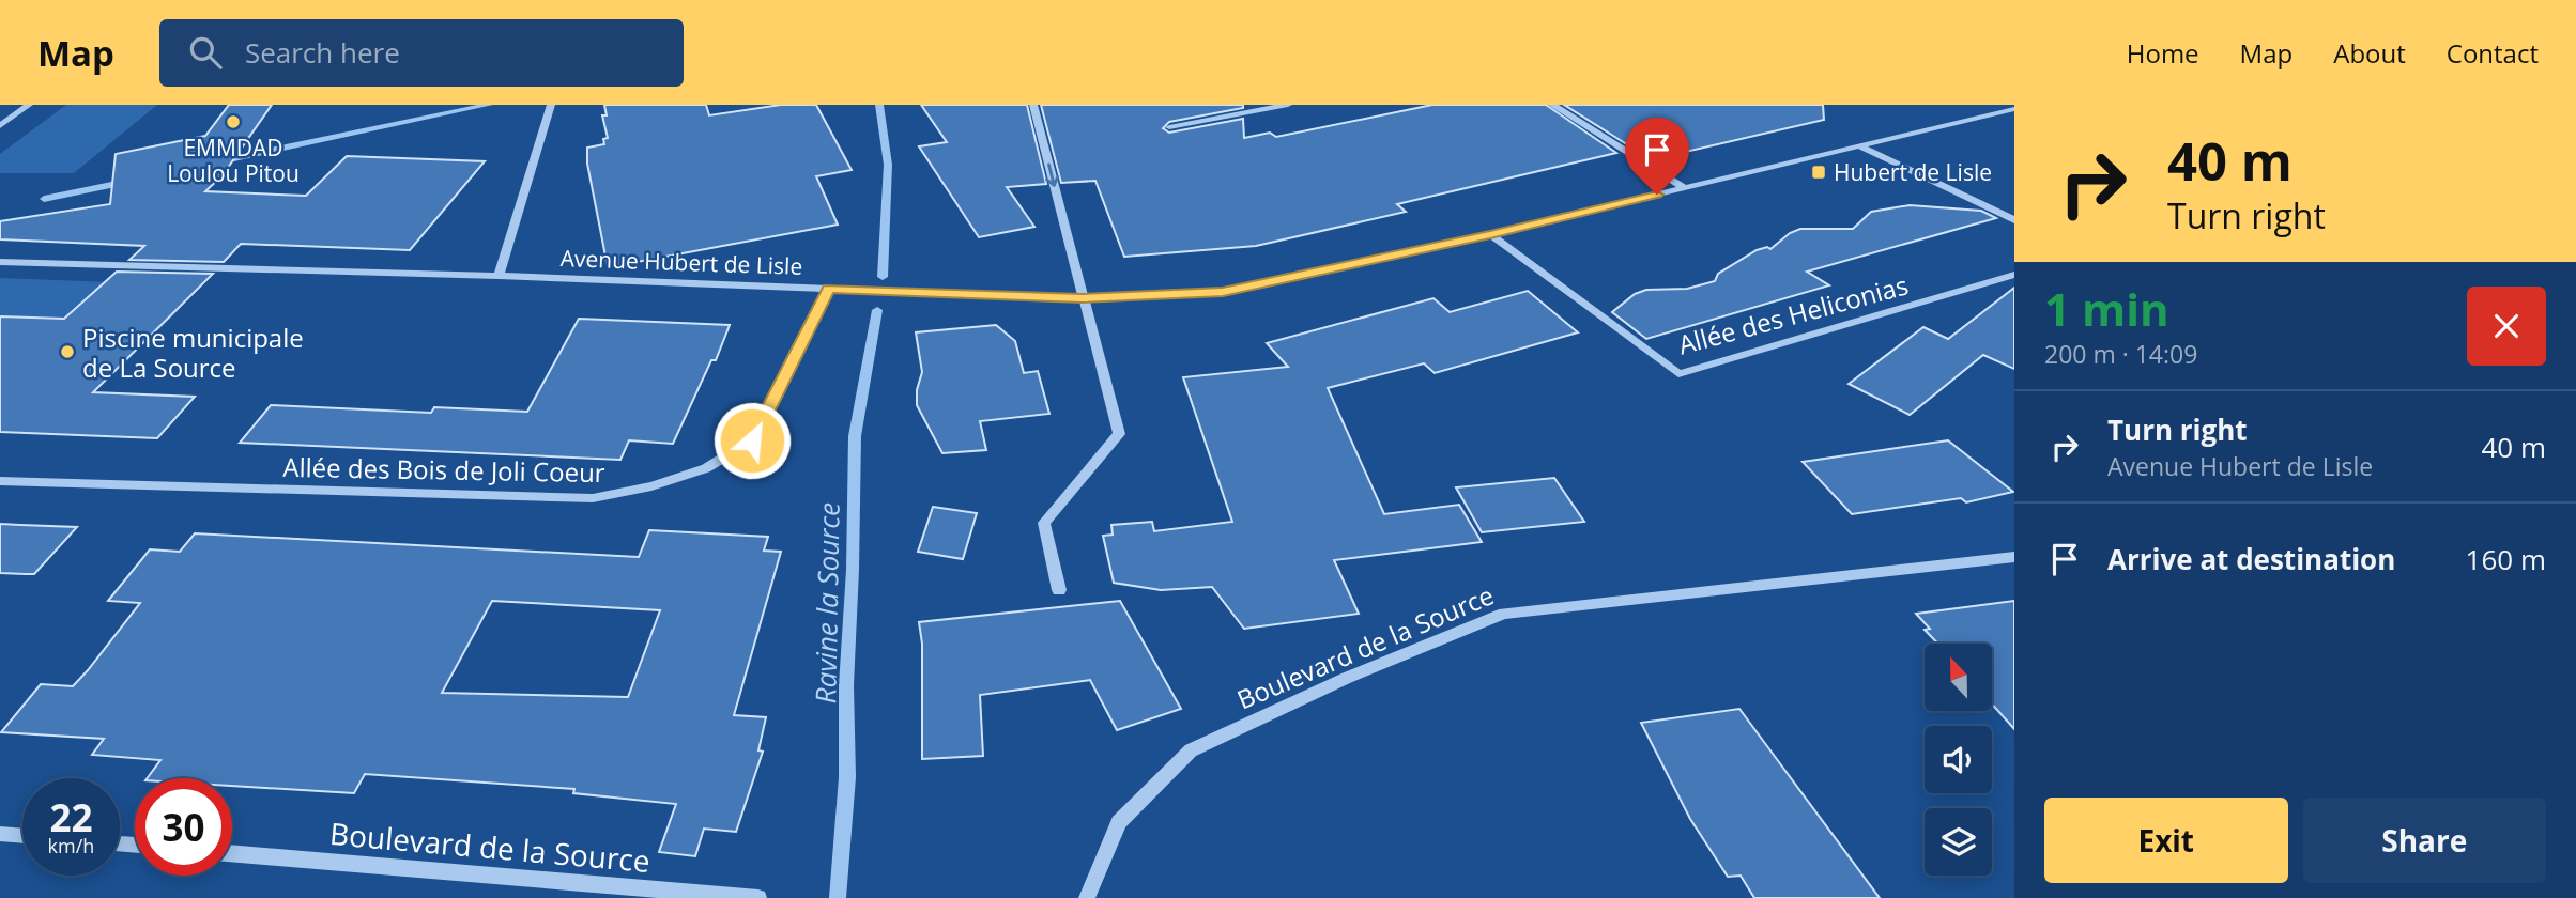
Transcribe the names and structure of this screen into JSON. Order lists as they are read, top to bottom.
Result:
{
  "streets": {
    "street": [
      "Avenue Hubert de Lisle",
      "Allée des Heliconias",
      "Allée des Bois de Joli Coeur",
      "Boulevard de la Source"
    ]
  },
  "crossings": [
    ["Avenue Hubert de Lisle", "Allée des Heliconias"],
    ["Avenue Hubert de Lisle", "Allée des Bois de Joli Coeur"]
  ],
  "water": ["Ravine la Source"],
  "places": {
    "other": ["EMMDAD Loulou Pitou", "Piscine municipale de La Source"],
    "transit": ["Hubert de Lisle"]
  },
  "north": "top",
  "page": {
    "header": "Map",
    "search": "Search here",
    "nav": [
      "Home",
      "Map",
      "About",
      "Contact"
    ],
    "turn": ["40 m", "Turn right"],
    "heading": ["1 min", "200 m · 14:09"],
    "list": [
      {
        "name": "Turn right",
        "note": "Avenue Hubert de Lisle",
        "value": "40 m"
      },
      {
        "name": "Arrive at destination",
        "value": "160 m"
      }
    ],
    "speed": "22 km/h",
    "limit": "30",
    "buttons": ["Exit", "Share"]
  }
}
